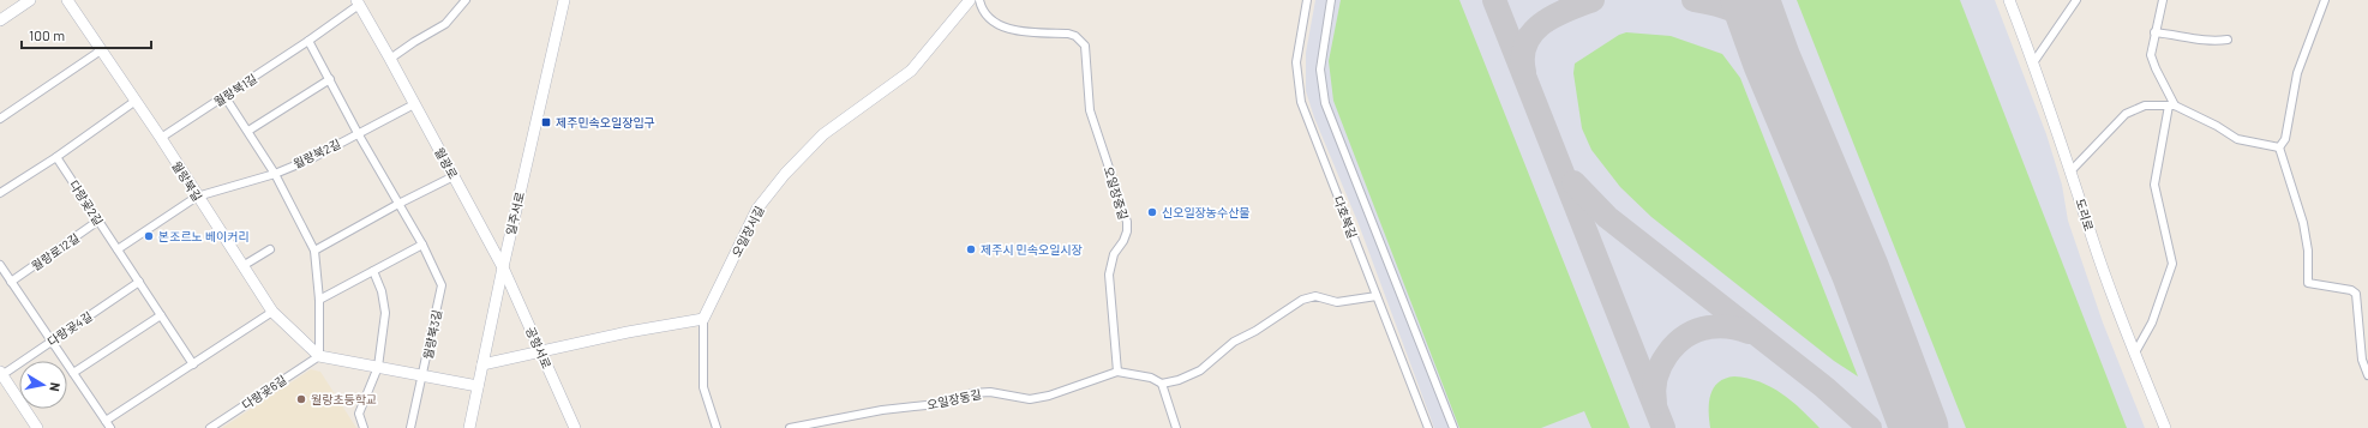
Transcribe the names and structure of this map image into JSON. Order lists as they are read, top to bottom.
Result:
{
  "streets": {
    "street": [
      "월랑북1길",
      "월랑북2길",
      "월광로",
      "월랑북길",
      "오일장중길",
      "다랑곶2길",
      "일주서로",
      "도리로",
      "다호북길",
      "오일장서길",
      "월랑로12길",
      "다랑곶4길",
      "월랑북3길",
      "공항서로",
      "다랑곶6길",
      "오일장동길"
    ]
  },
  "crossings": [
    ["월랑북1길", "월광로"],
    ["월랑북1길", "월랑북길"],
    ["월랑북2길", "월광로"],
    ["월랑북2길", "월랑북길"],
    ["월광로", "일주서로"],
    ["월광로", "공항서로"],
    ["월랑북길", "다랑곶6길"],
    ["오일장중길", "오일장동길"],
    ["다랑곶2길", "월랑로12길"],
    ["일주서로", "공항서로"]
  ],
  "places": {
    "transit": ["제주민속오일장입구"],
    "other": [
      "신오일장농수산물",
      "본조르노 베이커리",
      "제주시 민속오일시장",
      "월랑초등학교"
    ]
  },
  "scale_bar": "100 m",
  "north": "right"
}
